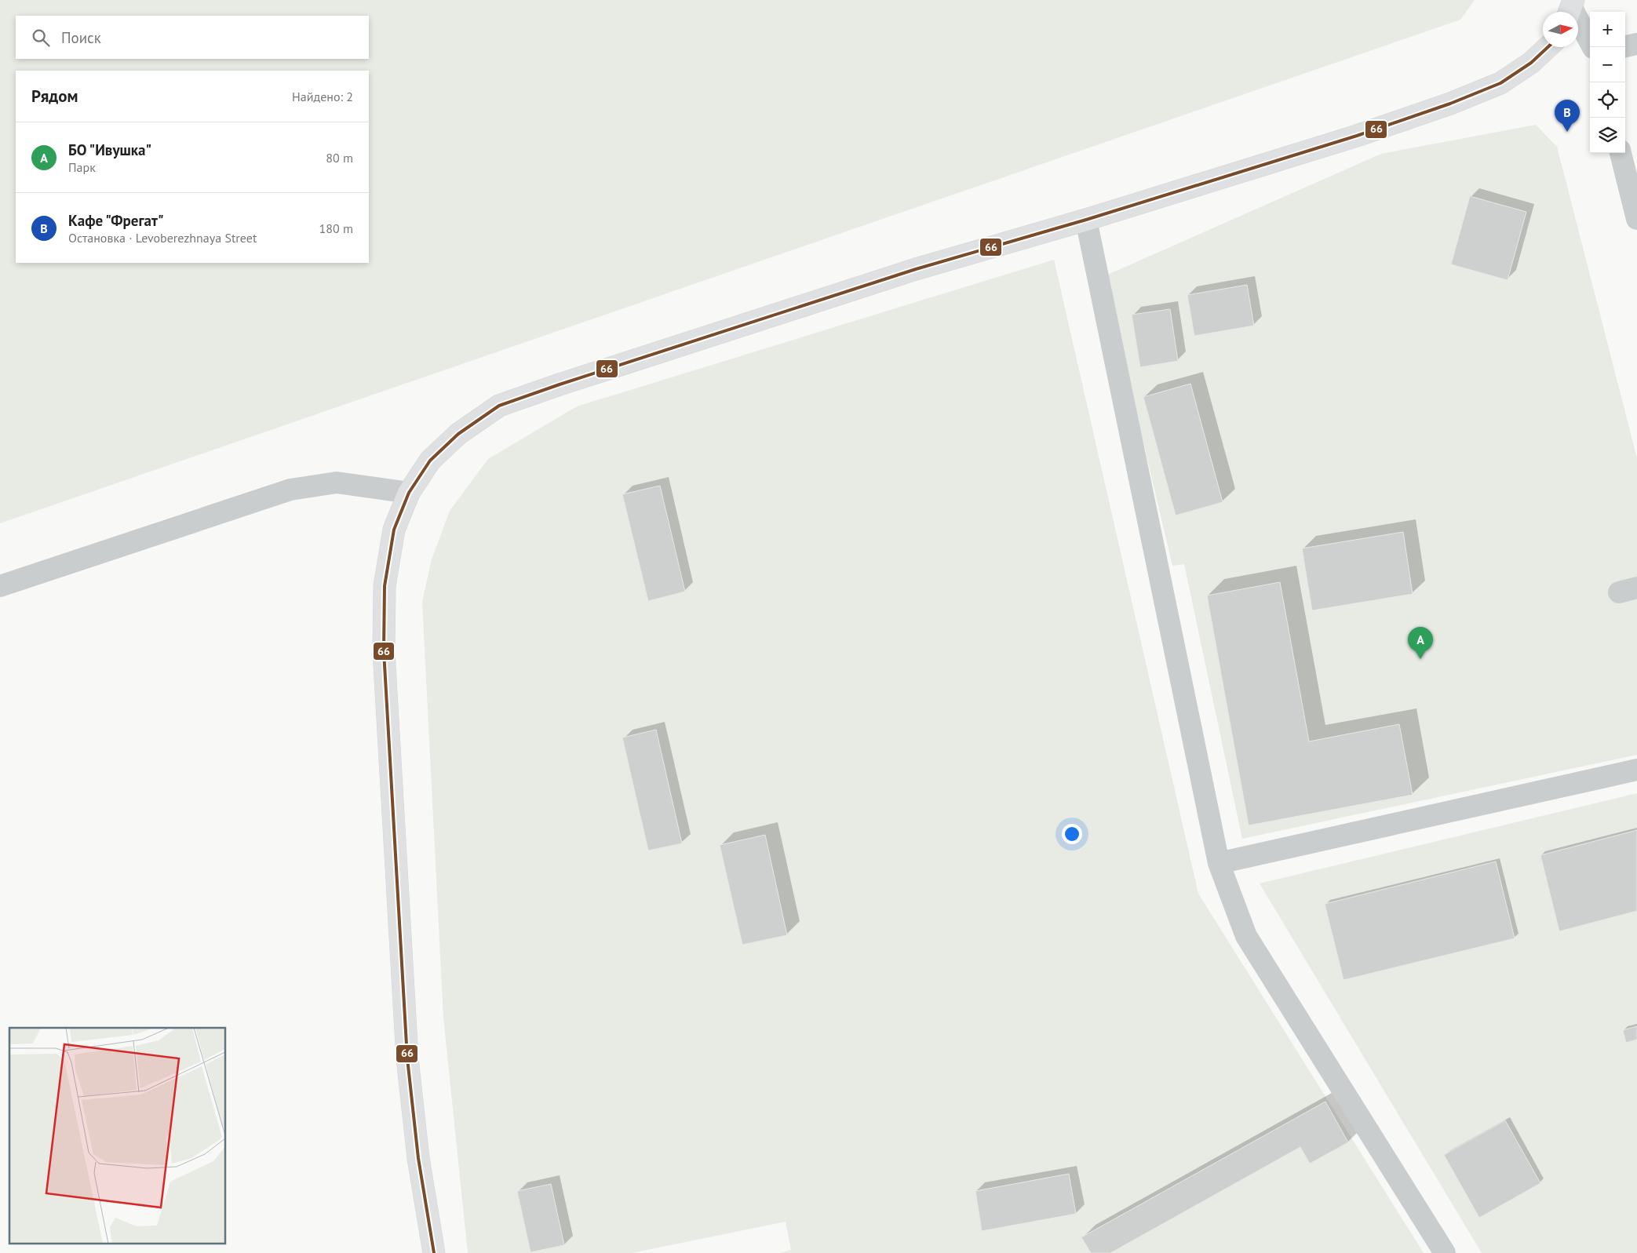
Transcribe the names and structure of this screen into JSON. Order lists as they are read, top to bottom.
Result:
{
  "lines": ["transit line 66"],
  "north": "right",
  "page": {
    "map_buttons": ["+", "−"],
    "search": "Поиск",
    "heading": ["Рядом", "Найдено: 2"],
    "pins": ["B", "A"],
    "list": [
      {
        "mark": "A",
        "name": "БО \"Ивушка\"",
        "note": "Парк",
        "value": "80 m"
      },
      {
        "mark": "B",
        "name": "Кафе \"Фрегат\"",
        "note": "Остановка · Levoberezhnaya Street",
        "value": "180 m"
      }
    ]
  }
}
